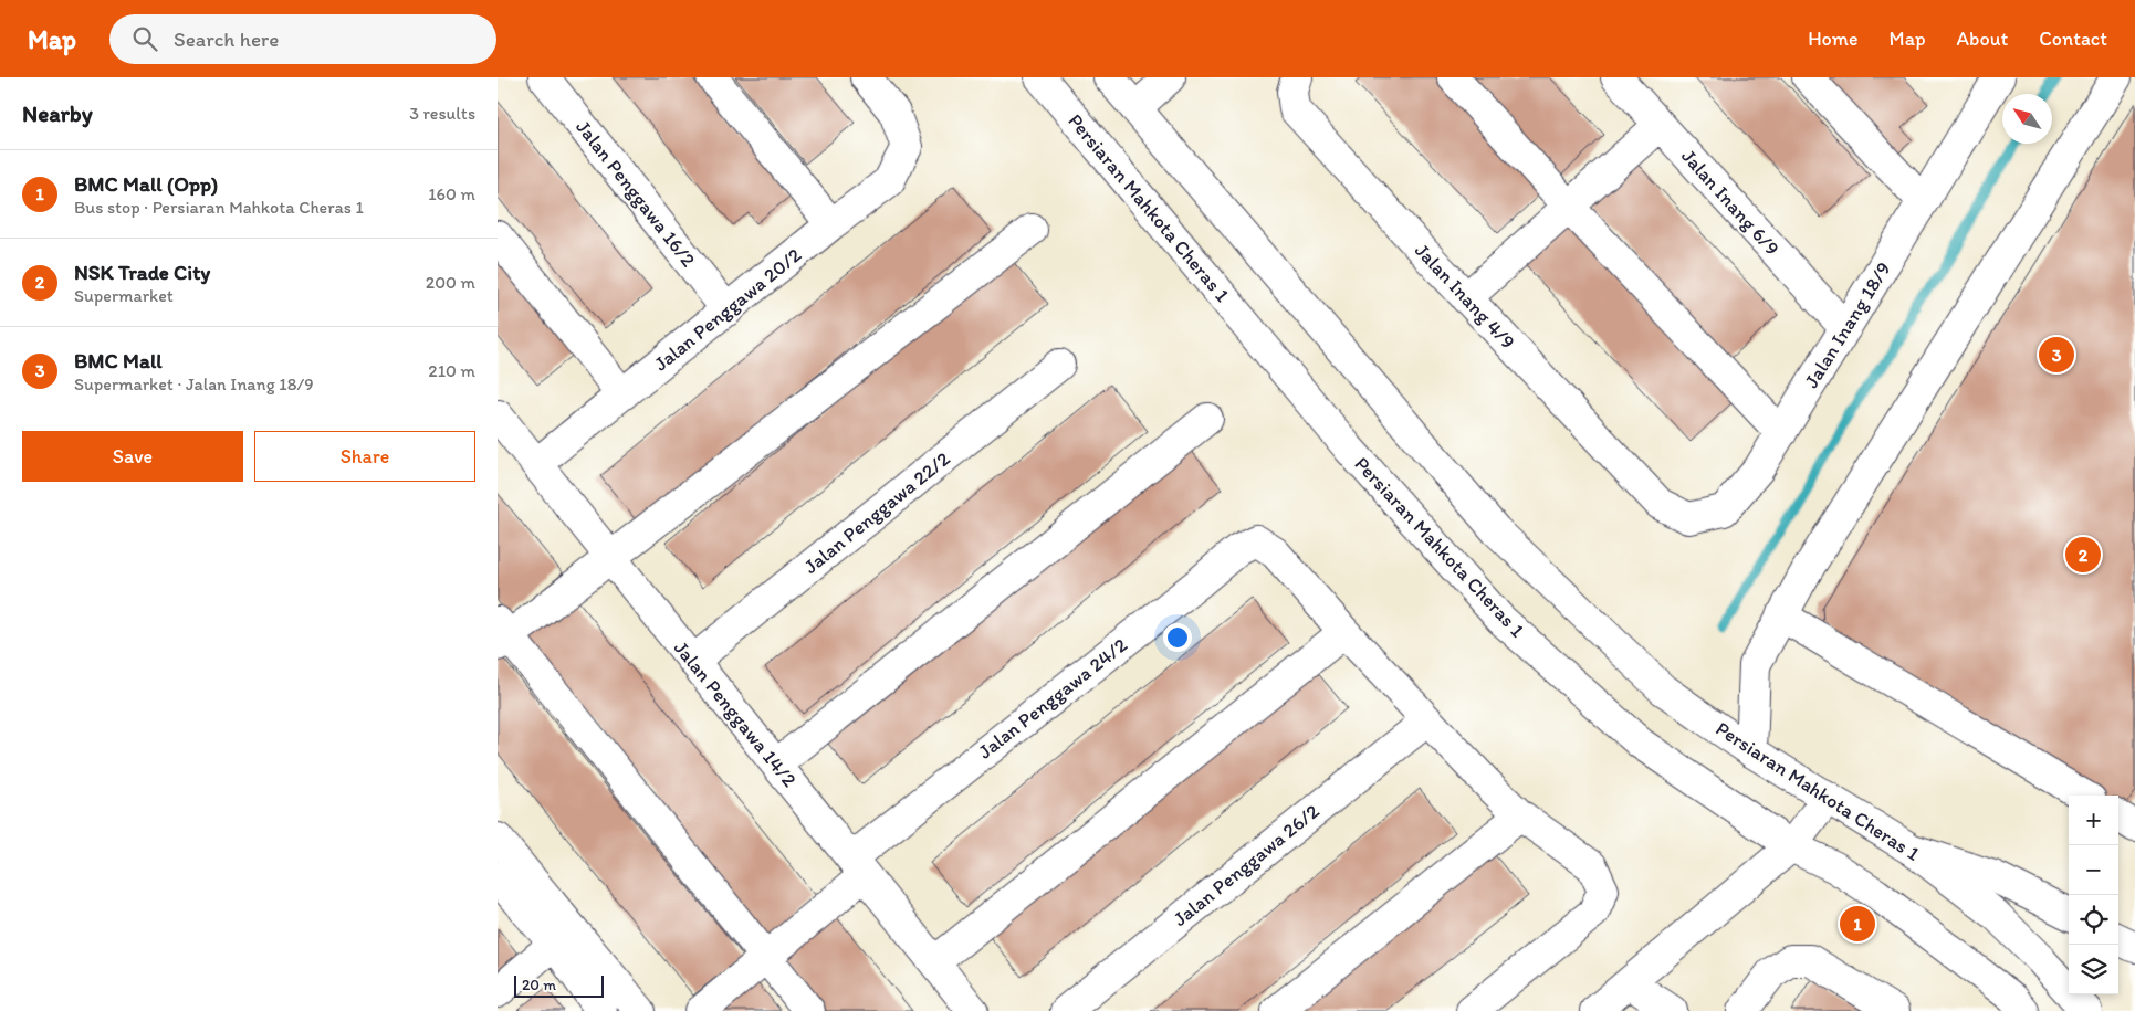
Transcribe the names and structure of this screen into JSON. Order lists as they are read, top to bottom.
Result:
{
  "streets": {
    "street": [
      "Jalan Penggawa 16/2",
      "Jalan Inang 6/9",
      "Persiaran Mahkota Cheras 1",
      "Jalan Inang 4/9",
      "Jalan Penggawa 20/2",
      "Jalan Inang 18/9",
      "Jalan Penggawa 22/2",
      "Jalan Penggawa 24/2",
      "Jalan Penggawa 14/2",
      "Jalan Penggawa 26/2"
    ]
  },
  "crossings": [
    ["Jalan Penggawa 16/2", "Jalan Penggawa 20/2"],
    ["Jalan Inang 6/9", "Jalan Inang 18/9"],
    ["Jalan Inang 4/9", "Jalan Inang 18/9"],
    ["Jalan Penggawa 20/2", "Jalan Penggawa 14/2"],
    ["Jalan Penggawa 22/2", "Jalan Penggawa 14/2"],
    ["Jalan Penggawa 24/2", "Jalan Penggawa 14/2"]
  ],
  "scale_bar": "20 m",
  "north": "top left",
  "page": {
    "header": "Map",
    "search": "Search here",
    "nav": [
      "Home",
      "Map",
      "About",
      "Contact"
    ],
    "heading": ["Nearby", "3 results"],
    "list": [
      {
        "mark": "1",
        "name": "BMC Mall (Opp)",
        "note": "Bus stop · Persiaran Mahkota Cheras 1",
        "value": "160 m"
      },
      {
        "mark": "2",
        "name": "NSK Trade City",
        "note": "Supermarket",
        "value": "200 m"
      },
      {
        "mark": "3",
        "name": "BMC Mall",
        "note": "Supermarket · Jalan Inang 18/9",
        "value": "210 m"
      }
    ],
    "pins": ["3", "2", "1"],
    "buttons": ["Save", "Share"],
    "map_buttons": ["+", "−"],
    "scale": "20 m"
  }
}
